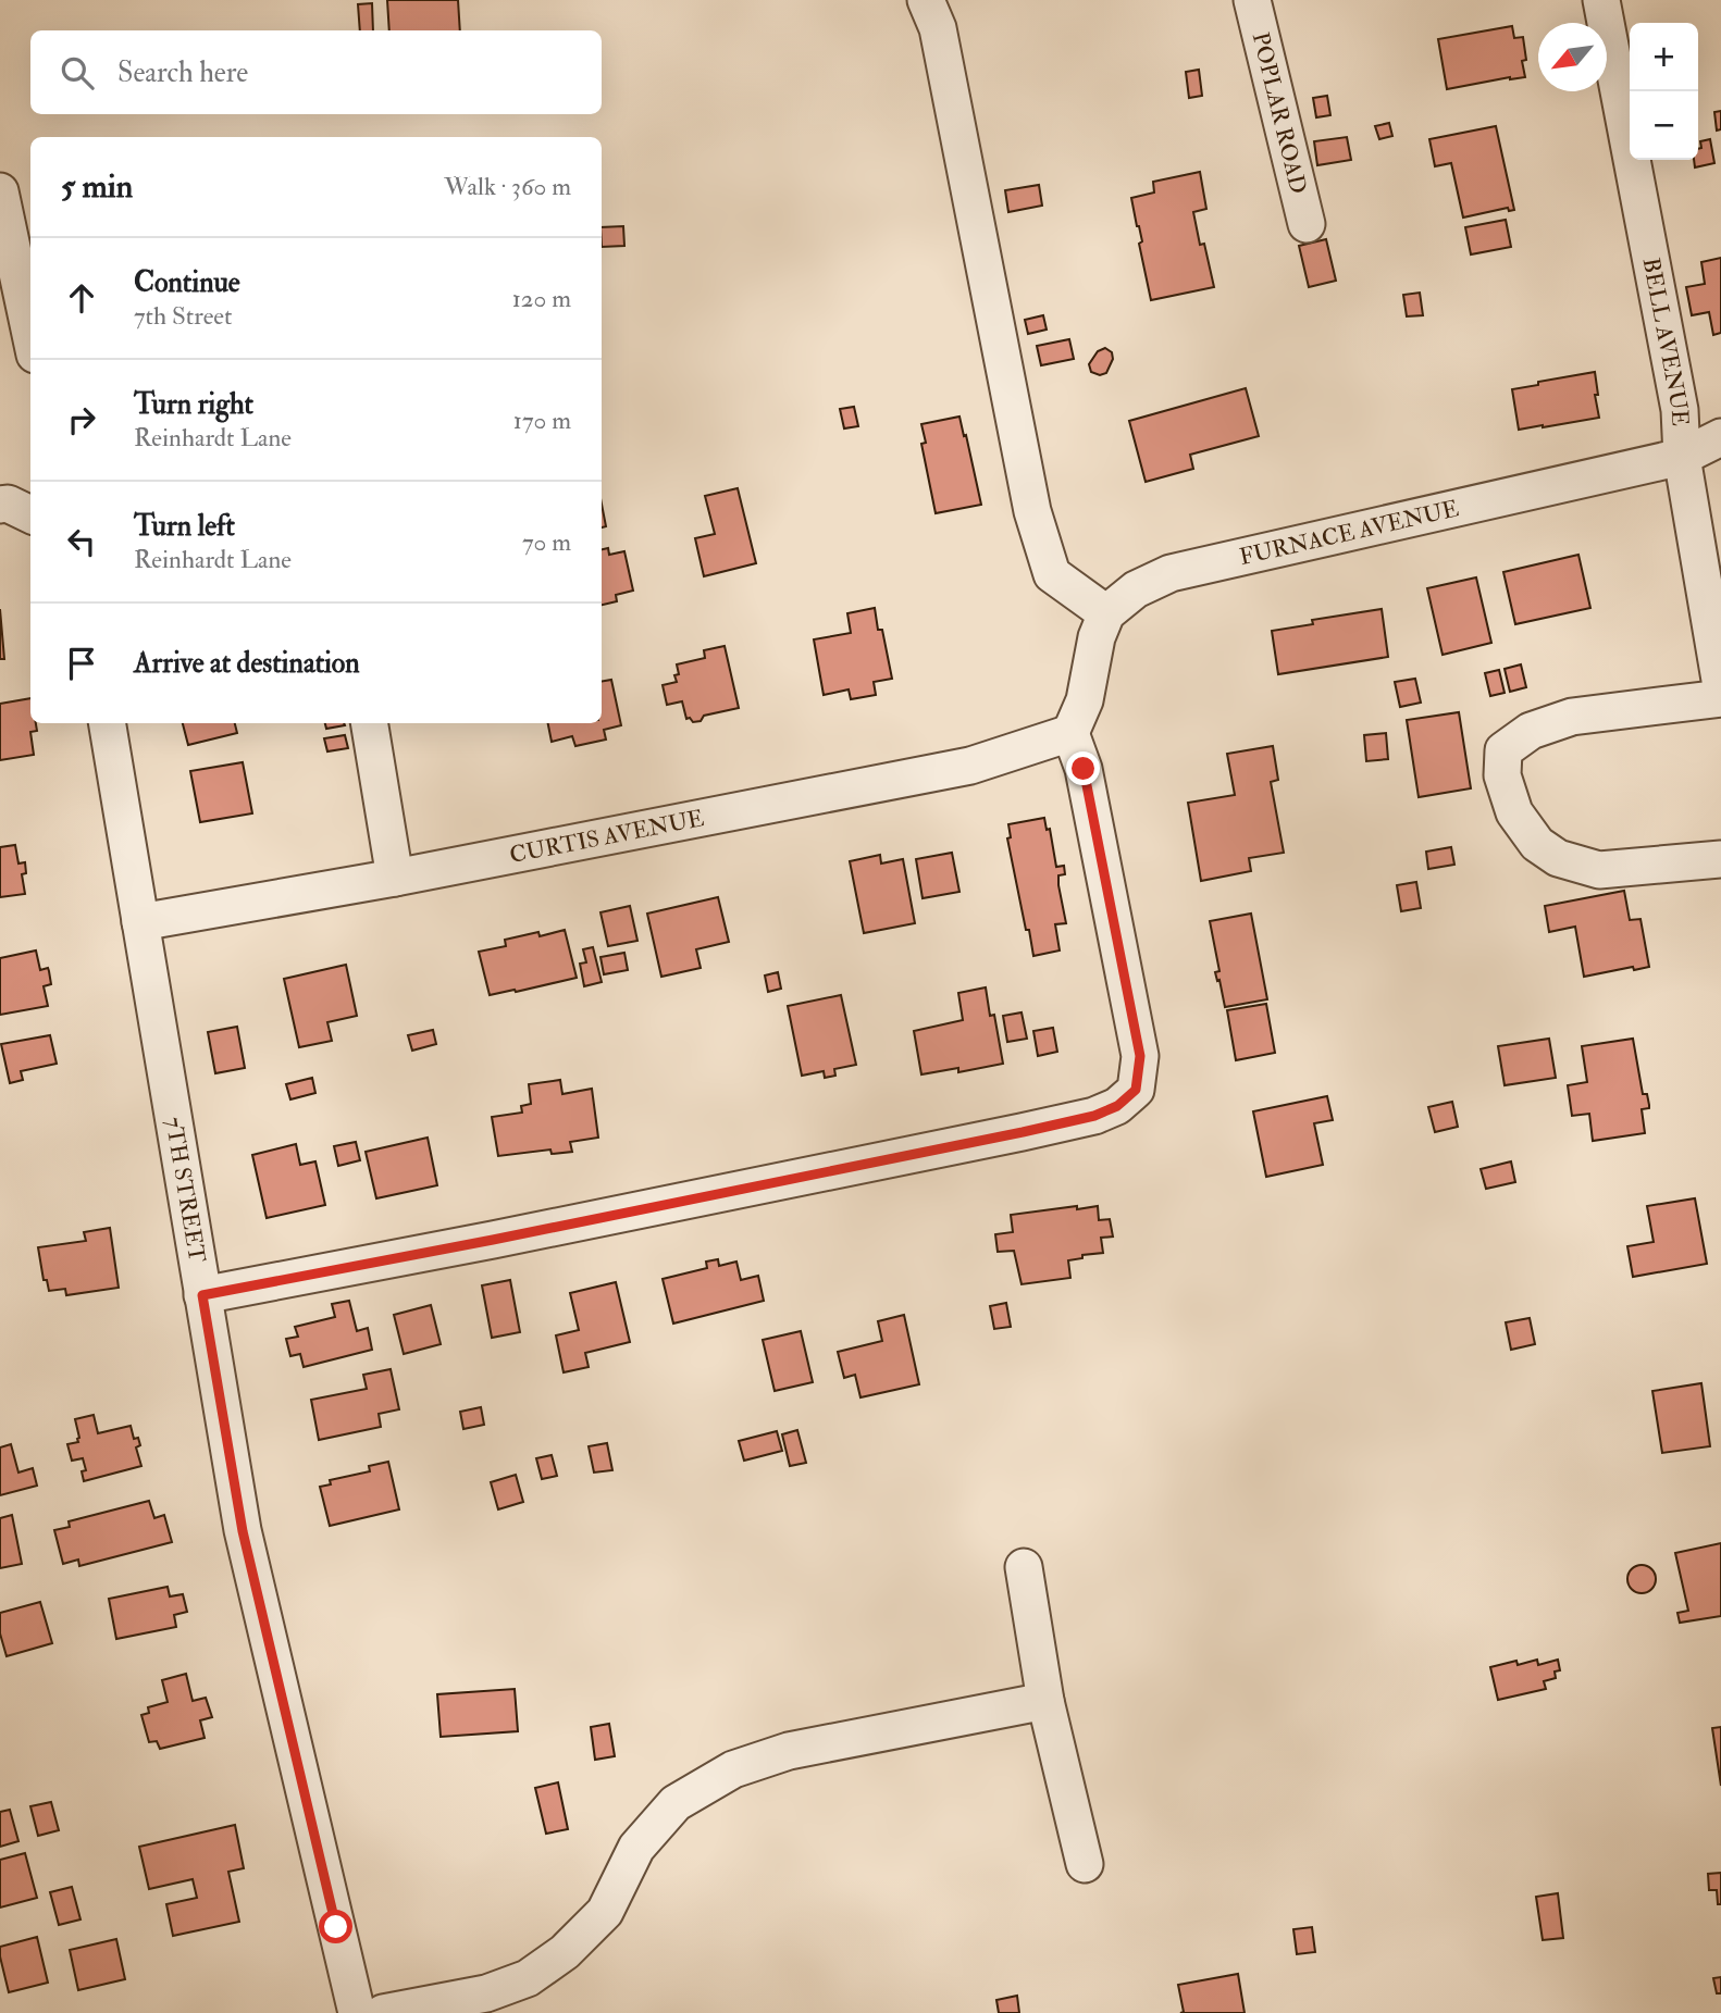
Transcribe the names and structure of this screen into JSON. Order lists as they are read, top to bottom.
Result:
{
  "streets": {
    "street": [
      "POPLAR ROAD",
      "BELL AVENUE",
      "FURNACE AVENUE",
      "CURTIS AVENUE",
      "7TH STREET"
    ]
  },
  "crossings": [
    ["BELL AVENUE", "FURNACE AVENUE"],
    ["CURTIS AVENUE", "7TH STREET"]
  ],
  "north": "bottom left",
  "page": {
    "map_buttons": ["+", "−"],
    "search": "Search here",
    "heading": ["5 min", "Walk · 360 m"],
    "list": [
      ["Continue", "7th Street", "120 m"],
      ["Turn right", "Reinhardt Lane", "170 m"],
      ["Turn left", "Reinhardt Lane", "70 m"],
      "Arrive at destination"
    ]
  }
}
